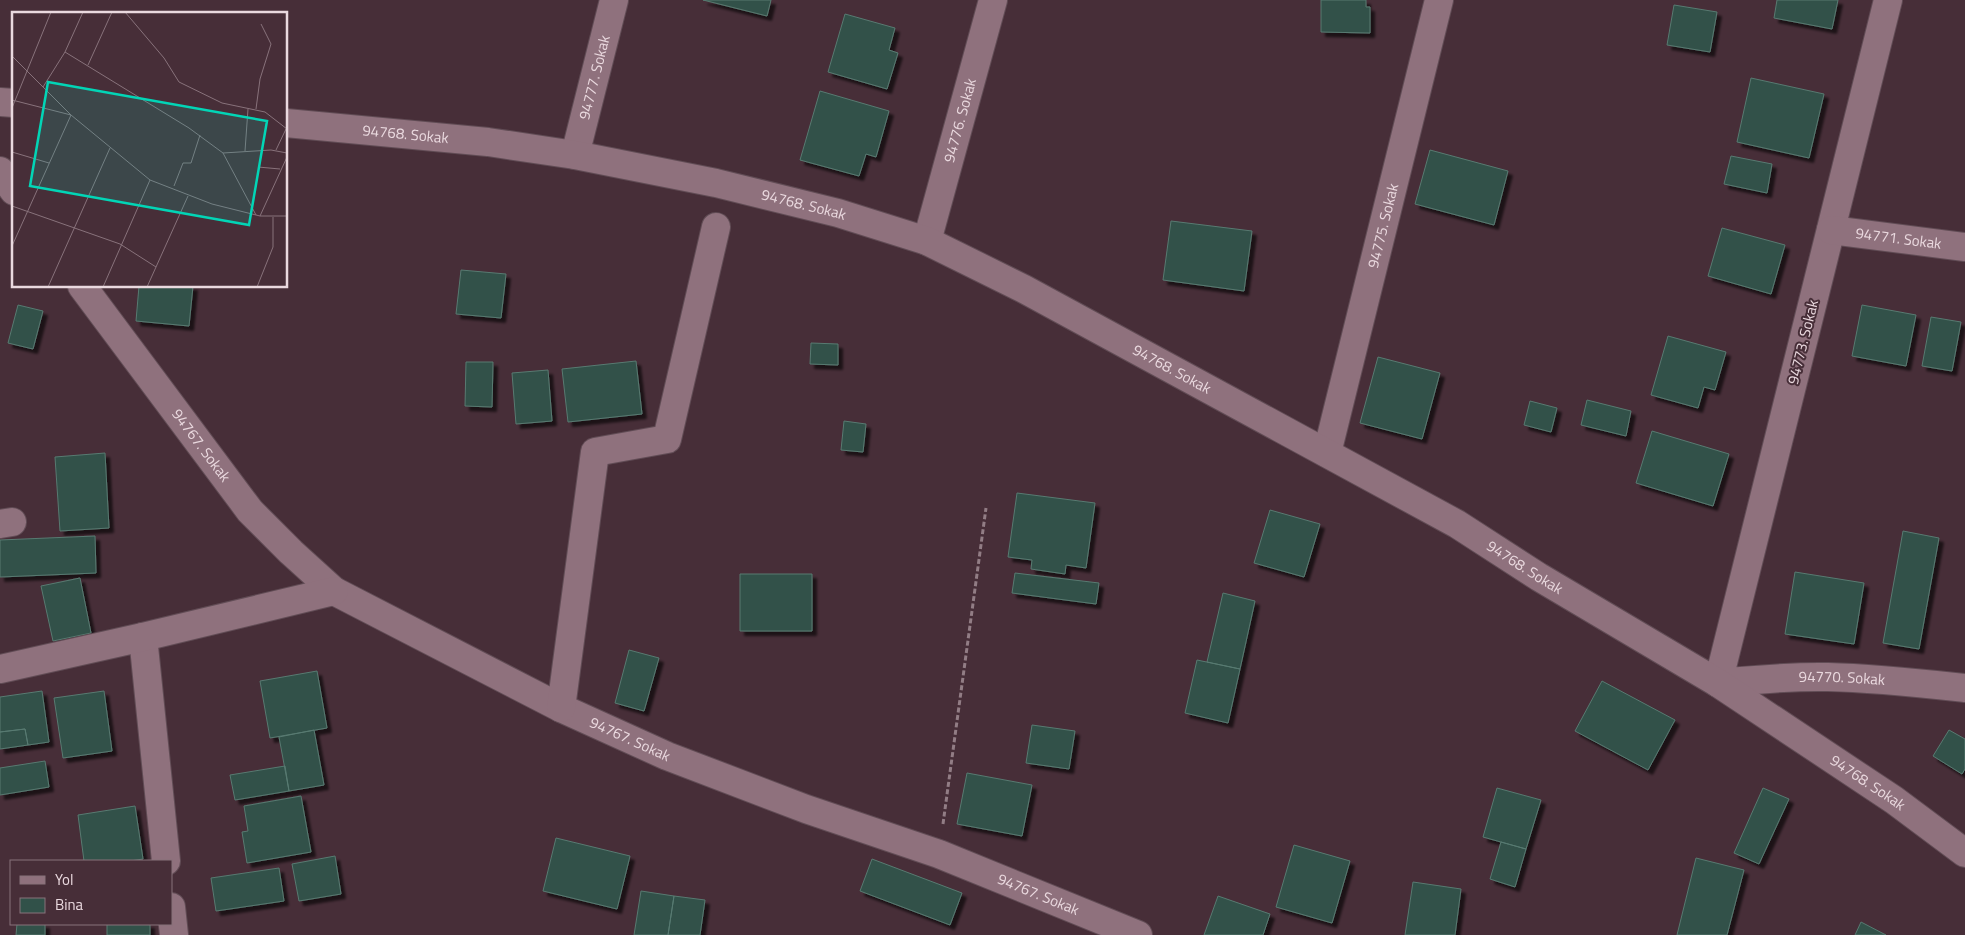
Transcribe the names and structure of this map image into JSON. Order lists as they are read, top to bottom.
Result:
{
  "streets": {
    "street": [
      "94777. Sokak",
      "94776. Sokak",
      "94768. Sokak",
      "94775. Sokak",
      "94771. Sokak",
      "94773. Sokak",
      "94767. Sokak",
      "94770. Sokak"
    ]
  },
  "crossings": [
    ["94777. Sokak", "94768. Sokak"],
    ["94776. Sokak", "94768. Sokak"],
    ["94768. Sokak", "94775. Sokak"],
    ["94768. Sokak", "94773. Sokak"],
    ["94768. Sokak", "94770. Sokak"],
    ["94771. Sokak", "94773. Sokak"],
    ["94773. Sokak", "94770. Sokak"]
  ],
  "legend": ["Yol", "Bina"]
}
